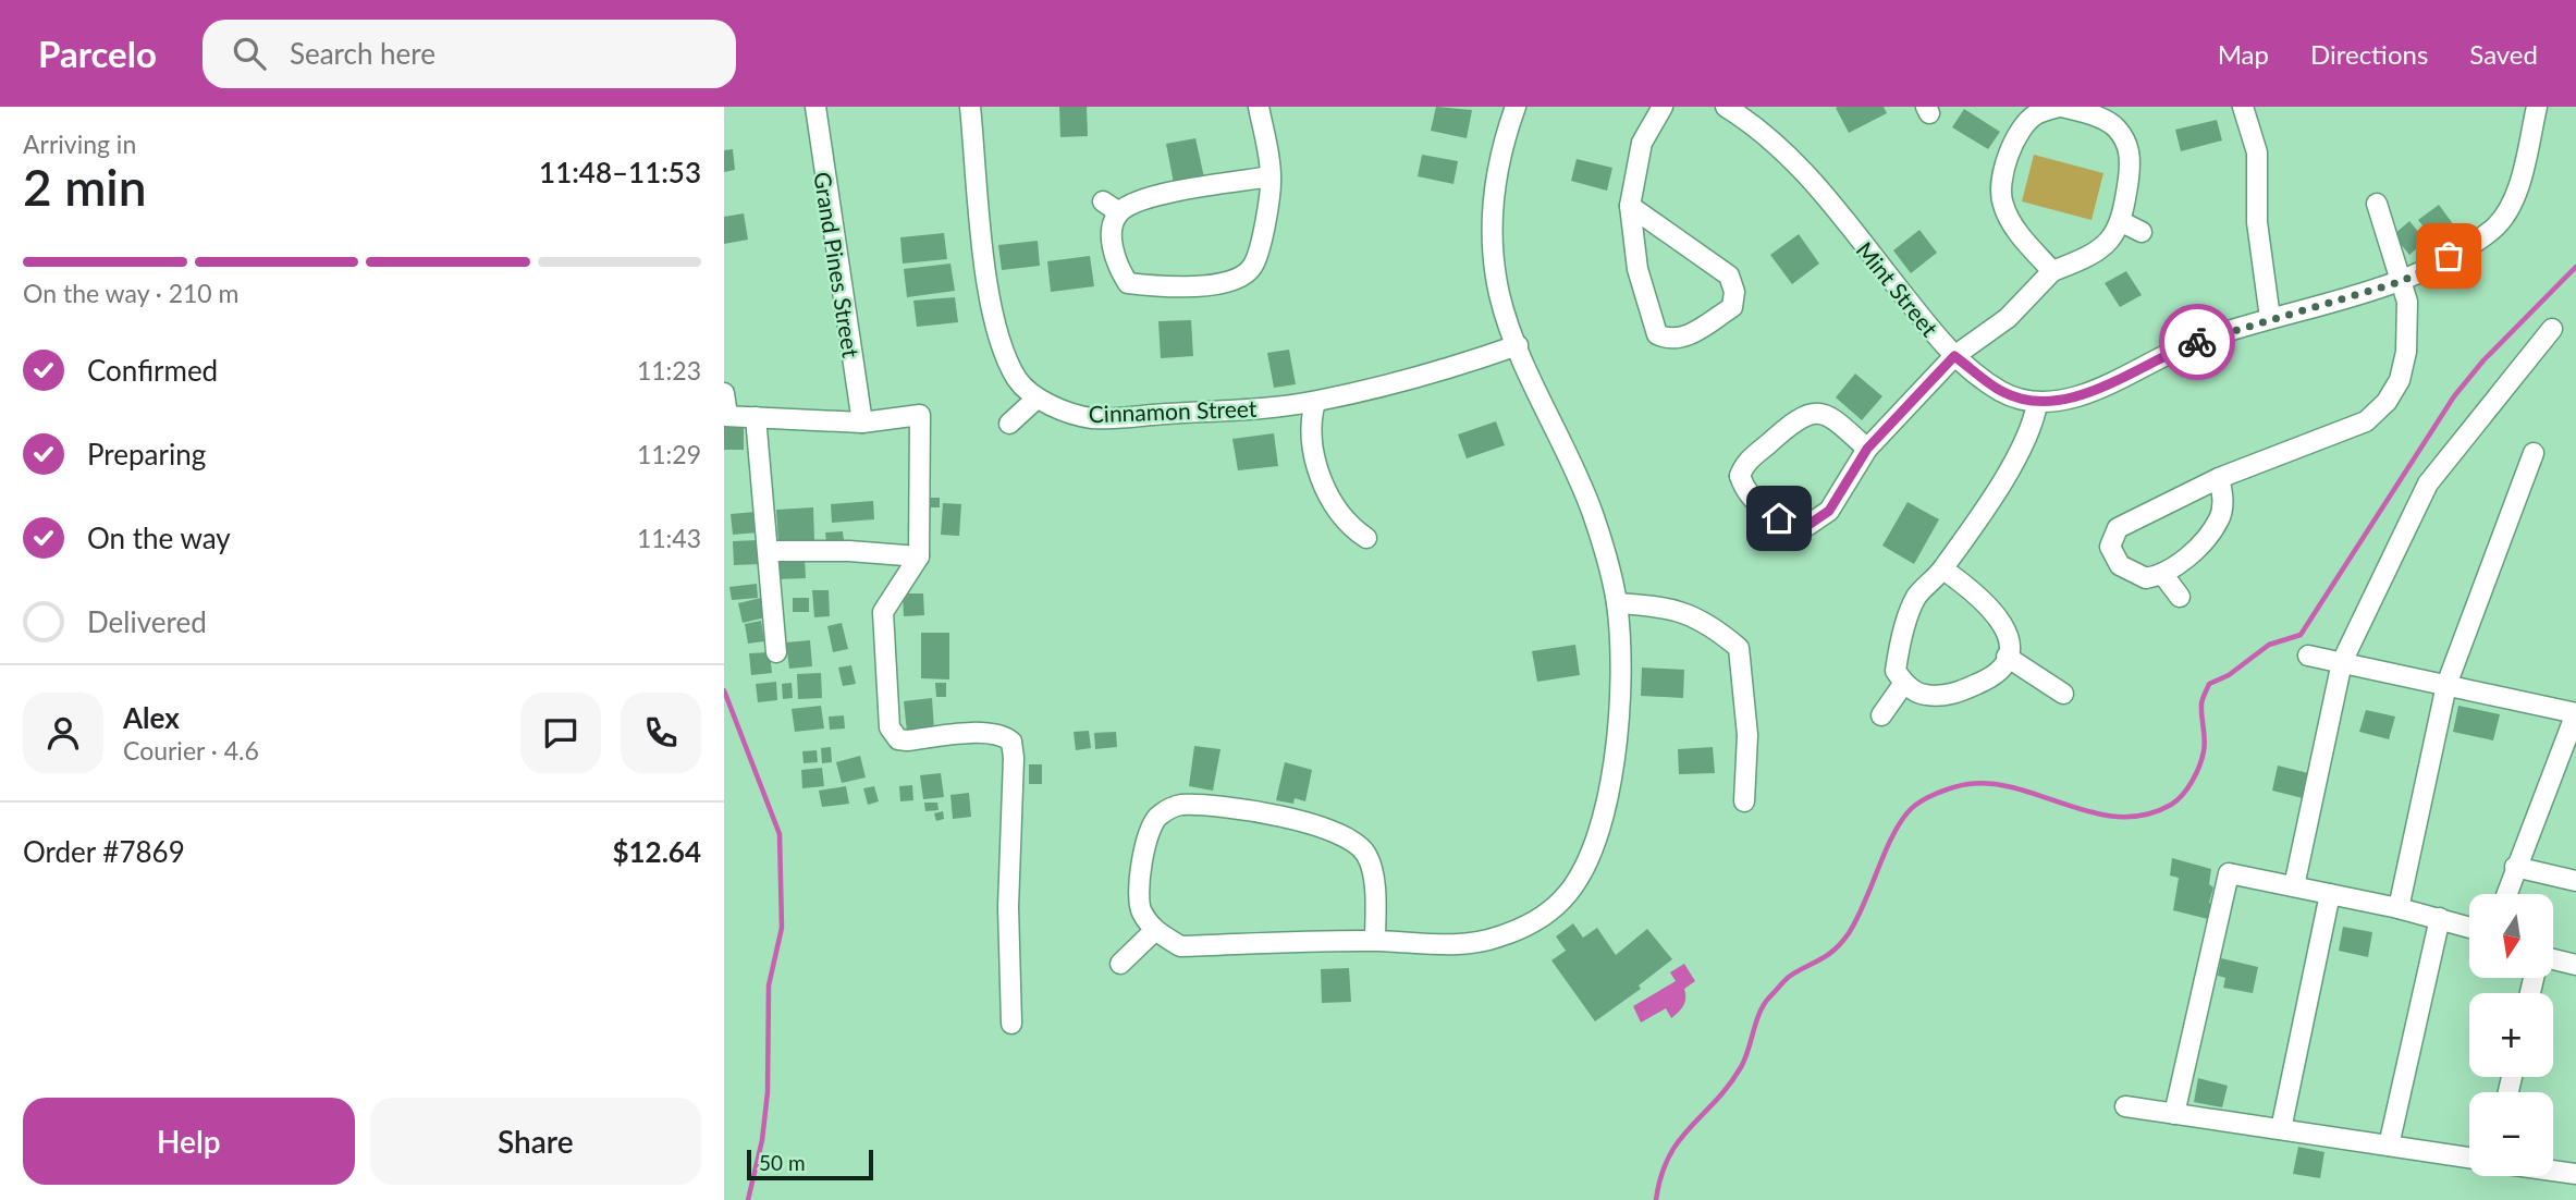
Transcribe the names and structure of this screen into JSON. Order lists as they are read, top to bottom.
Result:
{
  "streets": {
    "street": ["Grand Pines Street", "Mint Street", "Cinnamon Street"]
  },
  "scale_bar": "50 m",
  "north": "bottom",
  "page": {
    "header": "Parcelo",
    "search": "Search here",
    "nav": ["Map", "Directions", "Saved"],
    "heading": ["2 min", "Arriving in", "11:48–11:53"],
    "panel": [
      "Alex",
      "Courier · 4.6",
      "Order #7869",
      "$12.64"
    ],
    "bar": "On the way · 210 m",
    "list": [
      ["Confirmed", "11:23"],
      ["Preparing", "11:29"],
      ["On the way", "11:43"],
      "Delivered"
    ],
    "map_buttons": ["+", "−"],
    "buttons": ["Help", "Share"],
    "scale": "50 m"
  }
}
